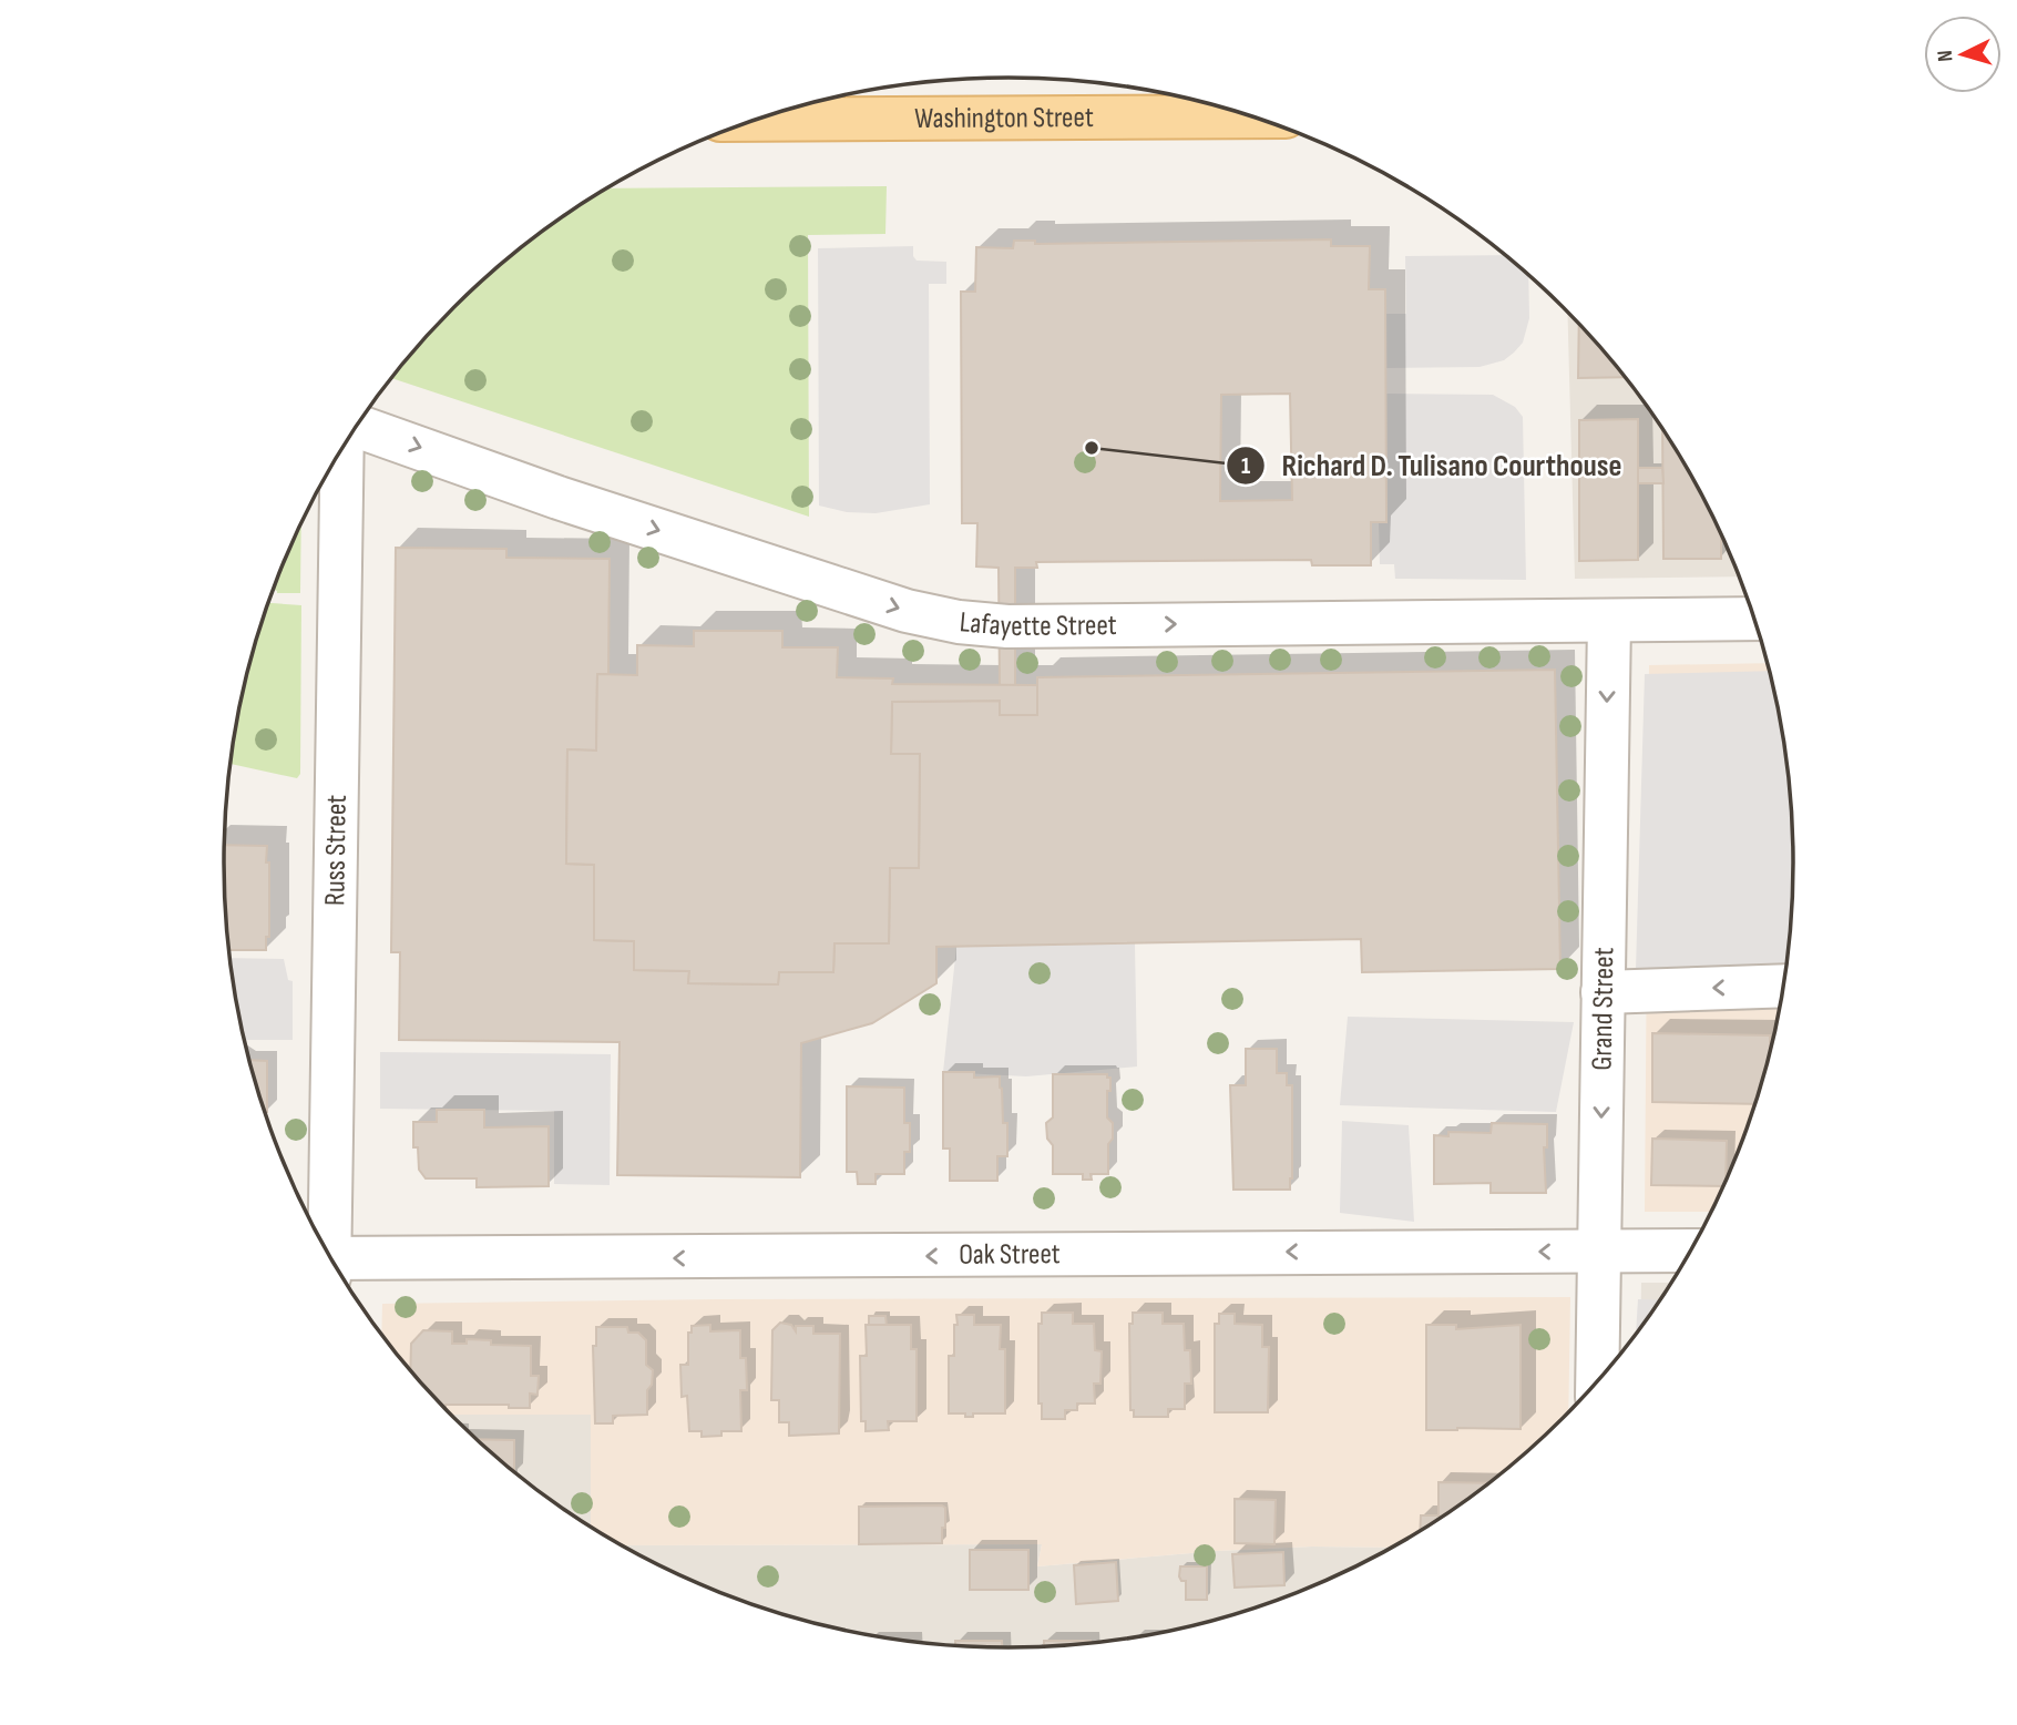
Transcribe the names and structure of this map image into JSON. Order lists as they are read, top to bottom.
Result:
{
  "streets": {
    "main road": ["Washington Street"],
    "street": [
      "Lafayette Street",
      "Russ Street",
      "Grand Street",
      "Oak Street"
    ]
  },
  "crossings": [
    ["Lafayette Street", "Grand Street"],
    ["Grand Street", "Oak Street"]
  ],
  "one_way": ["Lafayette Street", "Grand Street", "Oak Street"],
  "places": ["Richard D. Tulisano Courthouse"],
  "north": "left"
}
